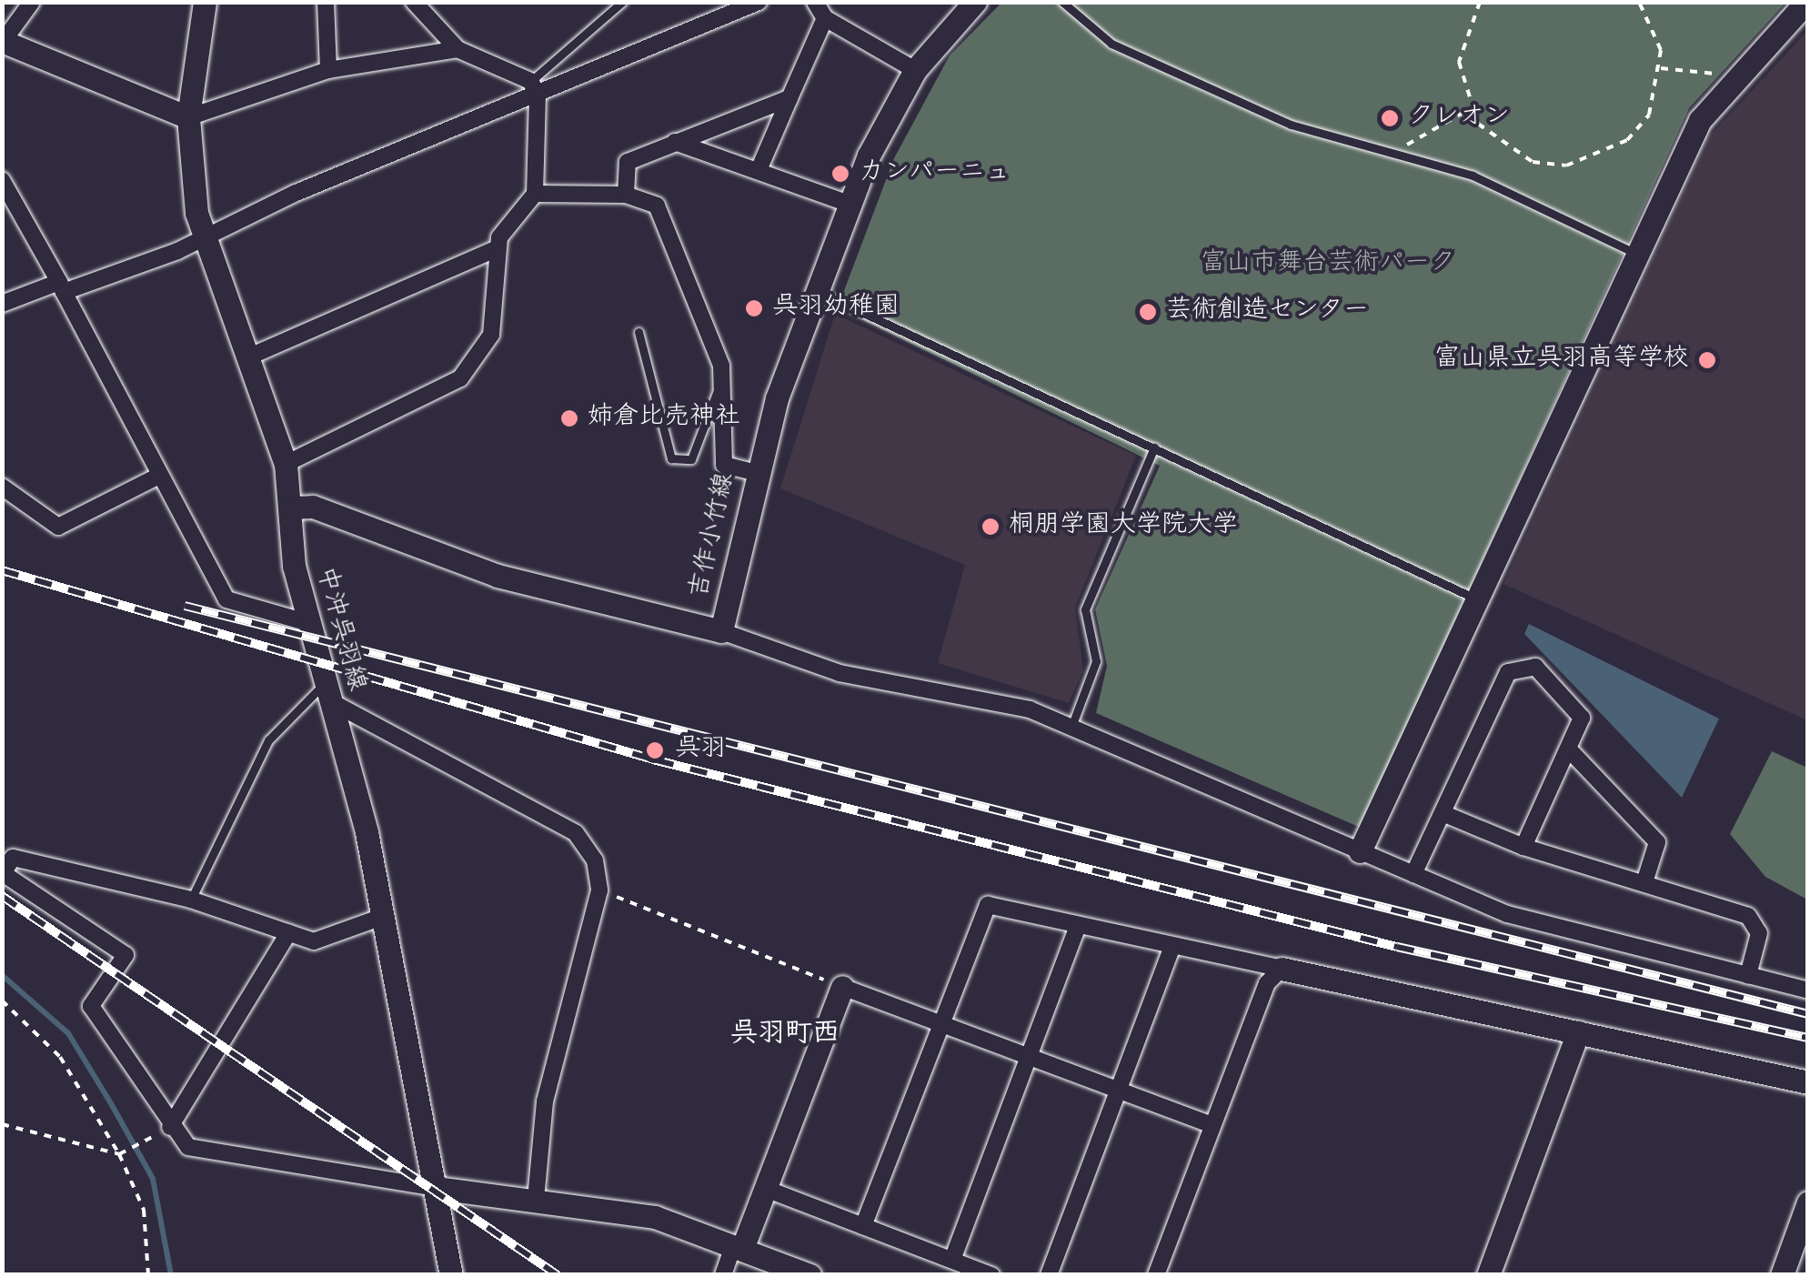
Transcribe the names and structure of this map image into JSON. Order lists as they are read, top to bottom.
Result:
{
  "streets": {
    "main road": ["吉作小竹線", "中沖呉羽線"]
  },
  "crossings": [
    ["吉作小竹線", "中沖呉羽線"]
  ],
  "districts": ["呉羽町西"],
  "parks": ["富山市舞台芸術パーク"],
  "places": [
    "クレオン",
    "カンパーニュ",
    "呉羽幼稚園",
    "芸術創造センター",
    "富山県立呉羽高等学校",
    "姉倉比売神社",
    "桐朋学園大学院大学",
    "呉羽"
  ]
}
